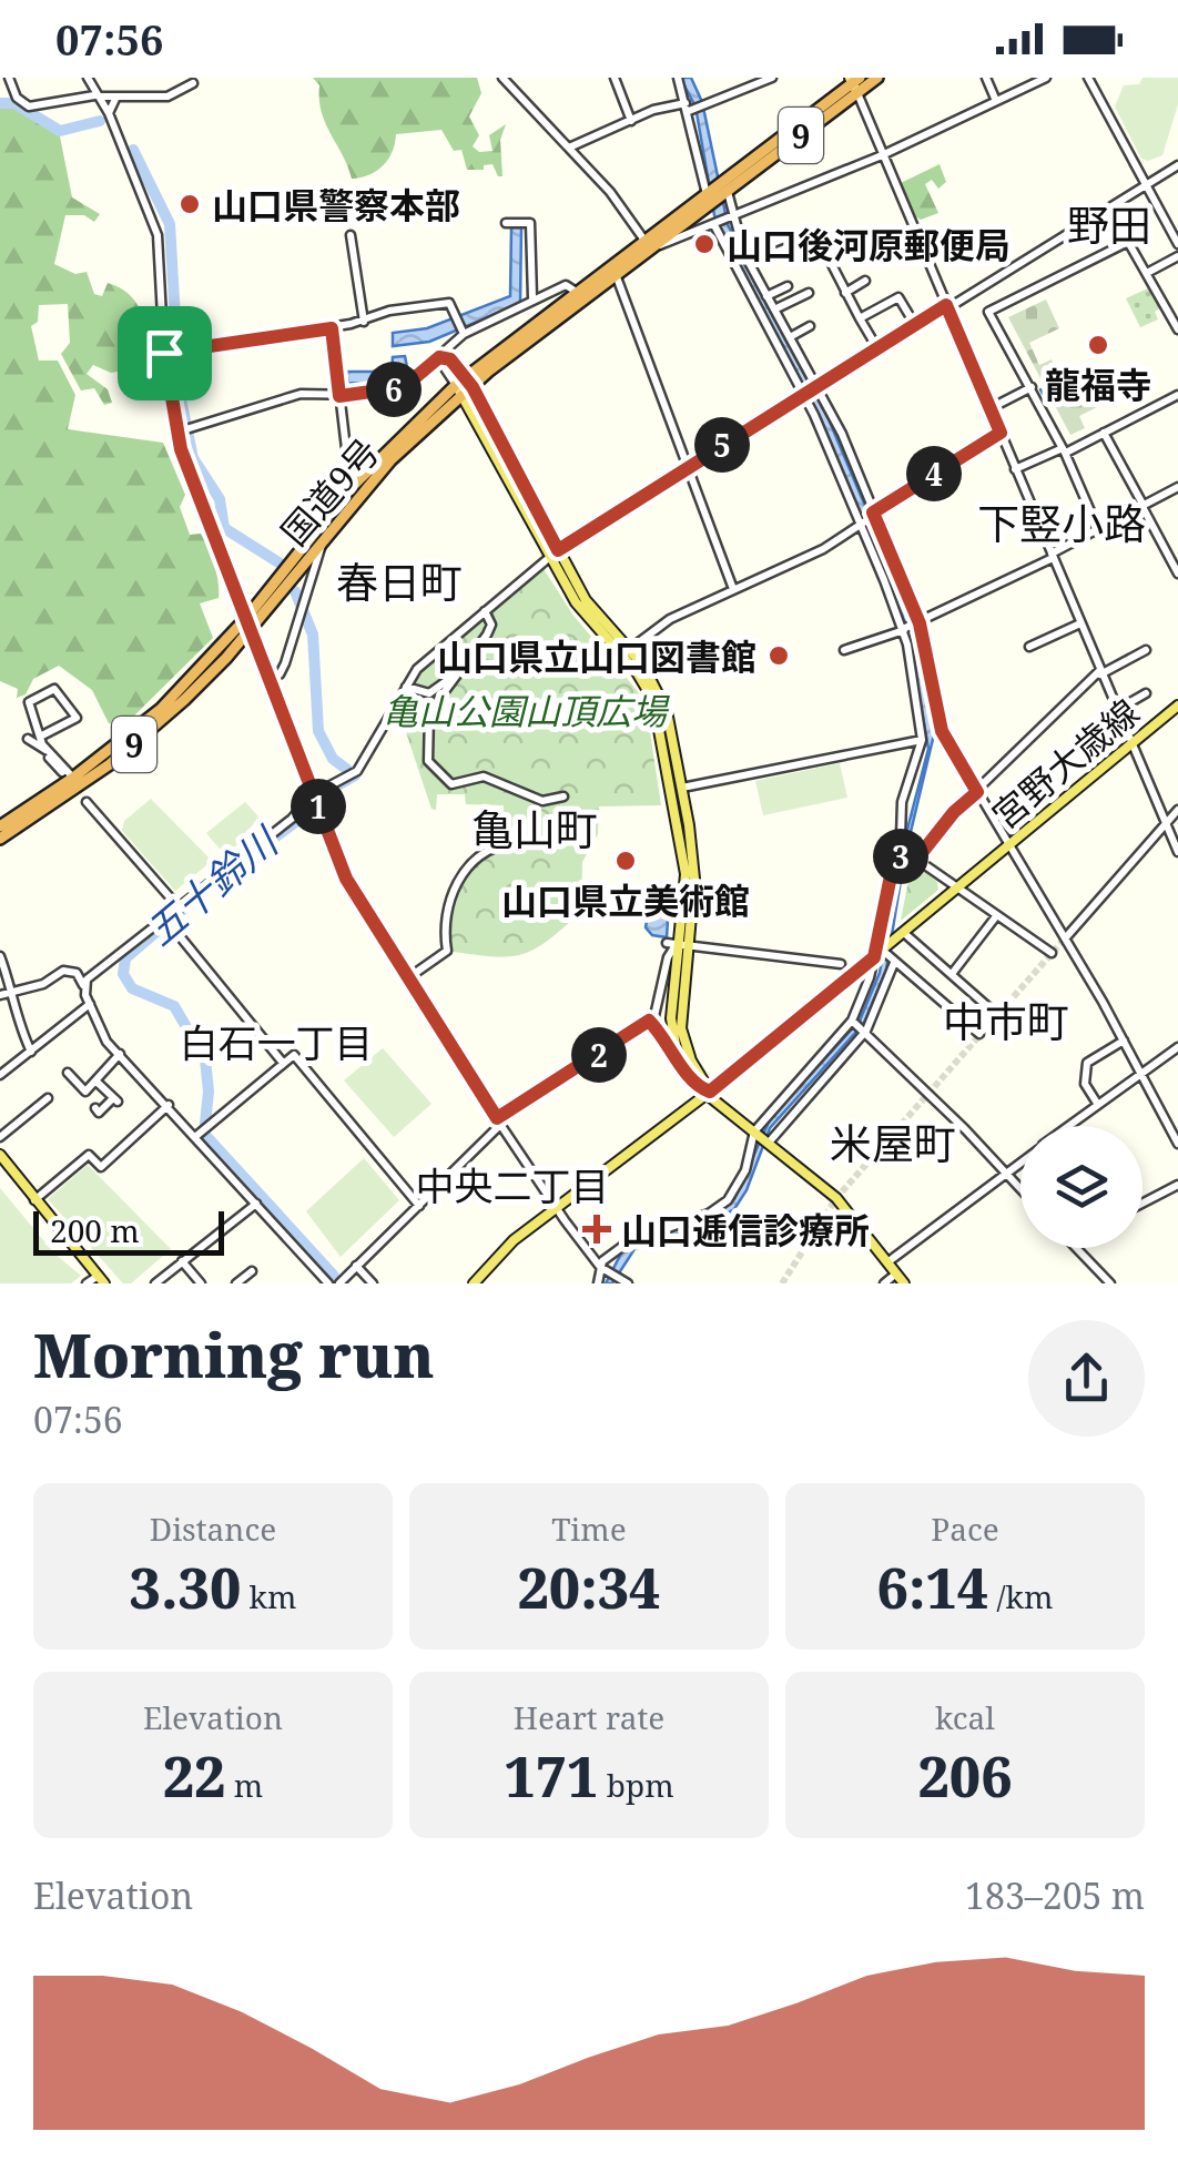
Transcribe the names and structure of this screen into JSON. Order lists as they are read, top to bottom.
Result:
{
  "streets": {
    "highway": ["9", "国道9号"],
    "main road": ["宮野大歳線"]
  },
  "districts": [
    "野田",
    "下竪小路",
    "春日町",
    "亀山町",
    "中市町",
    "白石一丁目",
    "米屋町",
    "中央二丁目"
  ],
  "water": ["五十鈴川"],
  "parks": ["亀山公園山頂広場"],
  "places": {
    "other": [
      "山口県警察本部",
      "山口後河原郵便局",
      "龍福寺",
      "山口県立山口図書館",
      "山口県立美術館"
    ],
    "health": ["山口逓信診療所"]
  },
  "scale_bar": "200 m",
  "page": {
    "status": "07:56",
    "pins": [
      "6",
      "5",
      "4",
      "1",
      "3",
      "2"
    ],
    "scale": "200 m",
    "heading": ["Morning run", "07:56"],
    "stats": [
      ["Distance", "3.30 km"],
      ["Time", "20:34"],
      ["Pace", "6:14 /km"],
      ["Elevation", "22 m"],
      ["Heart rate", "171 bpm"],
      ["kcal", "206"]
    ],
    "chart": ["Elevation", "183–205 m"]
  }
}
